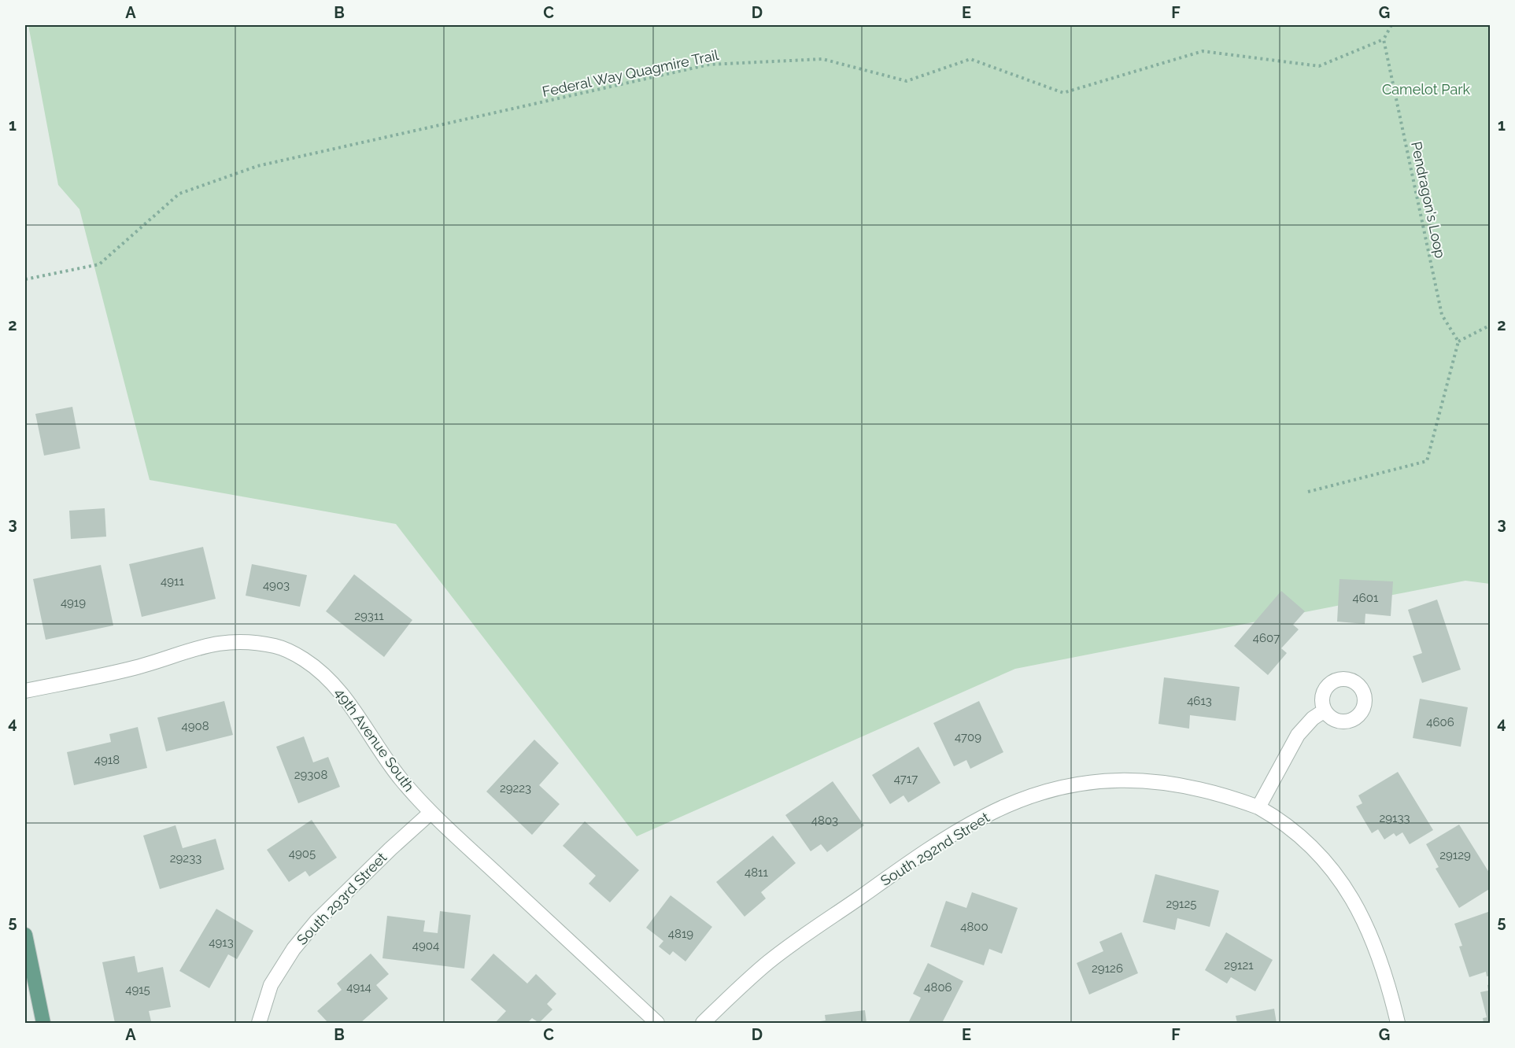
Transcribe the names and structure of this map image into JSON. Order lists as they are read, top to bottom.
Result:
{
  "streets": {
    "street": ["49th Avenue South", "South 292nd Street", "South 293rd Street"],
    "path": ["Federal Way Quagmire Trail", "Pendragon's Loop"]
  },
  "crossings": [
    ["Federal Way Quagmire Trail", "Pendragon's Loop"],
    ["49th Avenue South", "South 293rd Street"]
  ],
  "parks": ["Camelot Park"],
  "house_numbers": [
    "4911",
    "4903",
    "4601",
    "4919",
    "29311",
    "4607",
    "4613",
    "4606",
    "4908",
    "4709",
    "4918",
    "29308",
    "4717",
    "29223",
    "29133",
    "4803",
    "4905",
    "29129",
    "29233",
    "4811",
    "29125",
    "4800",
    "4819",
    "4913",
    "4904",
    "29121",
    "29126",
    "4914",
    "4806",
    "4915"
  ],
  "grid": {
    "columns": [
      "A",
      "B",
      "C",
      "D",
      "E",
      "F",
      "G"
    ],
    "rows": [
      "1",
      "2",
      "3",
      "4",
      "5"
    ]
  }
}
